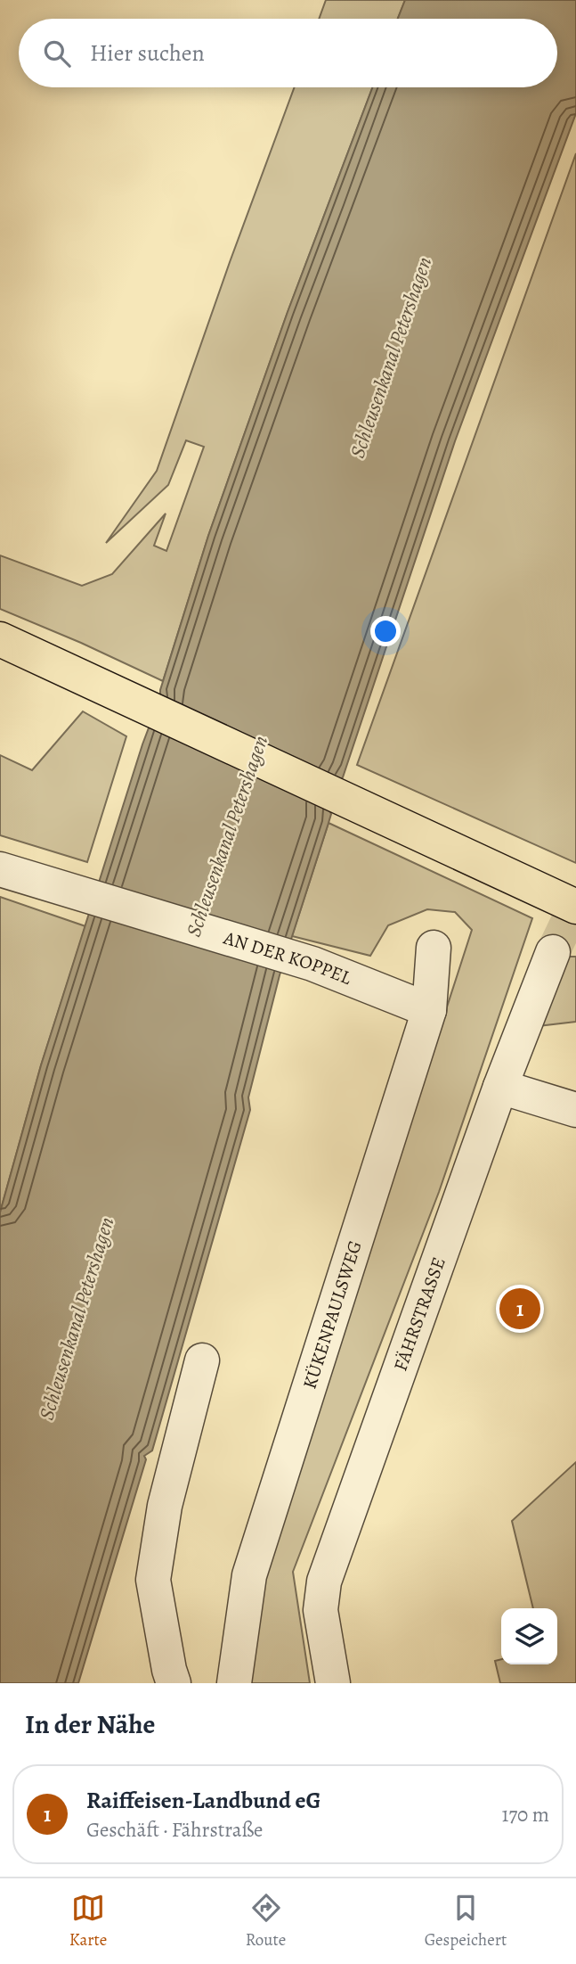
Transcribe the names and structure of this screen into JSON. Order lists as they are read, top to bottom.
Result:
{
  "streets": {
    "street": ["AN DER KOPPEL", "KÜKENPAULSWEG", "FÄHRSTRASSE"]
  },
  "crossings": [
    ["AN DER KOPPEL", "KÜKENPAULSWEG"]
  ],
  "water": ["Schleusenkanal Petershagen"],
  "page": {
    "search": "Hier suchen",
    "pins": "1",
    "heading": "In der Nähe",
    "list": [
      {
        "mark": "1",
        "name": "Raiffeisen-Landbund eG",
        "note": "Geschäft · Fährstraße",
        "value": "170 m"
      }
    ],
    "nav": ["Karte", "Route", "Gespeichert"]
  }
}
